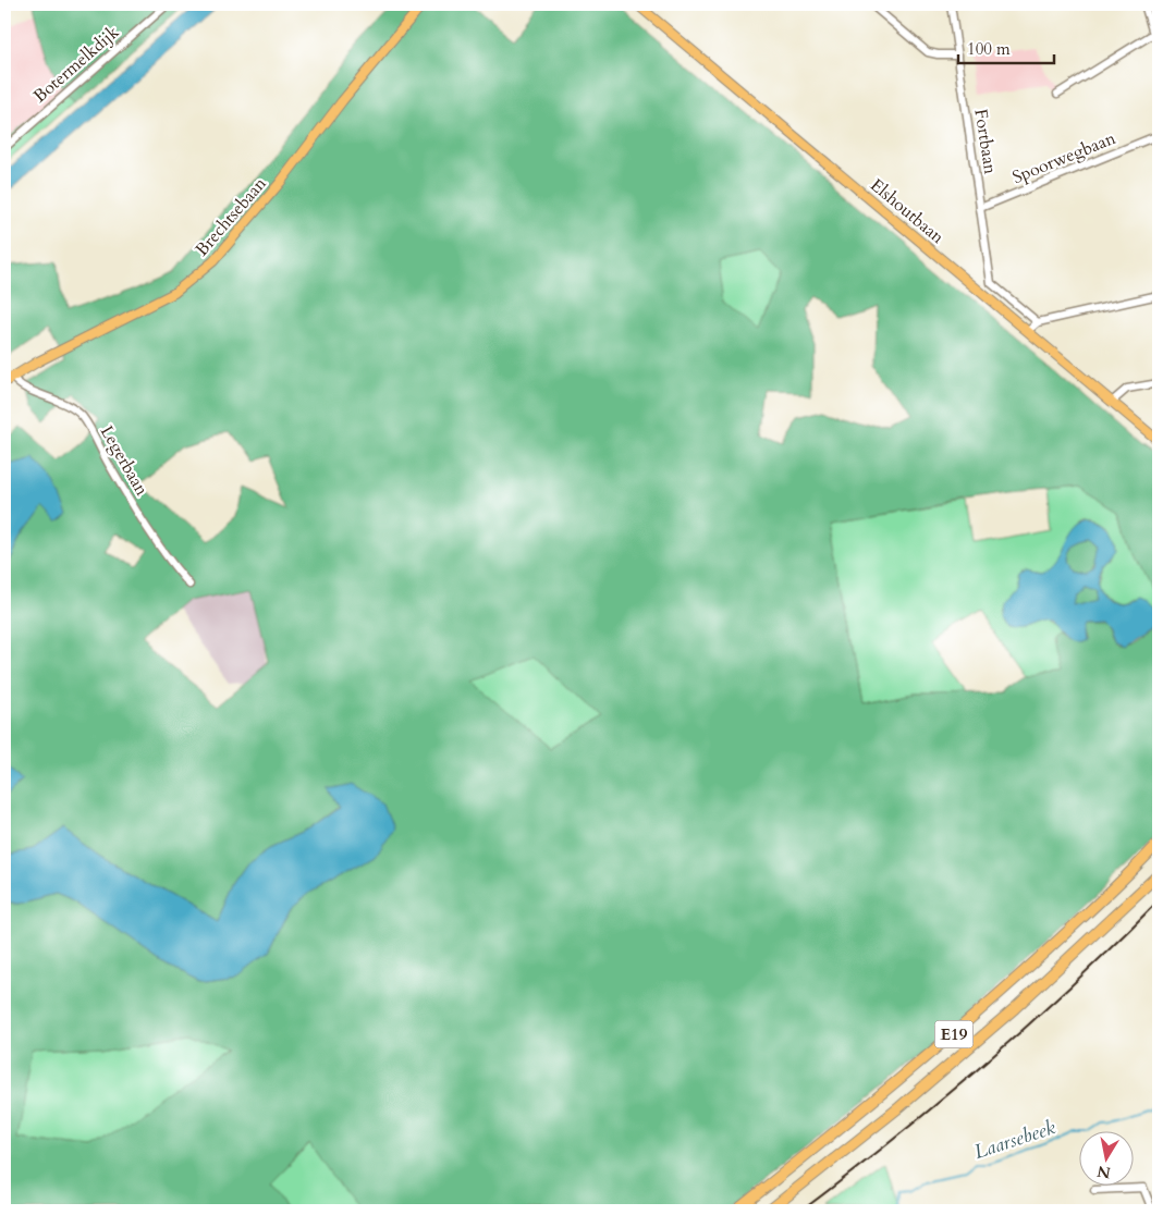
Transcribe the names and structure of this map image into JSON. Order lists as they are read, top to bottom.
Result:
{
  "streets": {
    "highway": ["E19"],
    "main road": ["Elshoutbaan", "Brechtsebaan"],
    "street": [
      "Botermelkdijk",
      "Fortbaan",
      "Spoorwegbaan",
      "Legerbaan"
    ]
  },
  "crossings": [
    ["Fortbaan", "Spoorwegbaan"],
    ["Brechtsebaan", "Legerbaan"]
  ],
  "water": ["Laarsebeek"],
  "scale_bar": "100 m",
  "north": "bottom"
}
